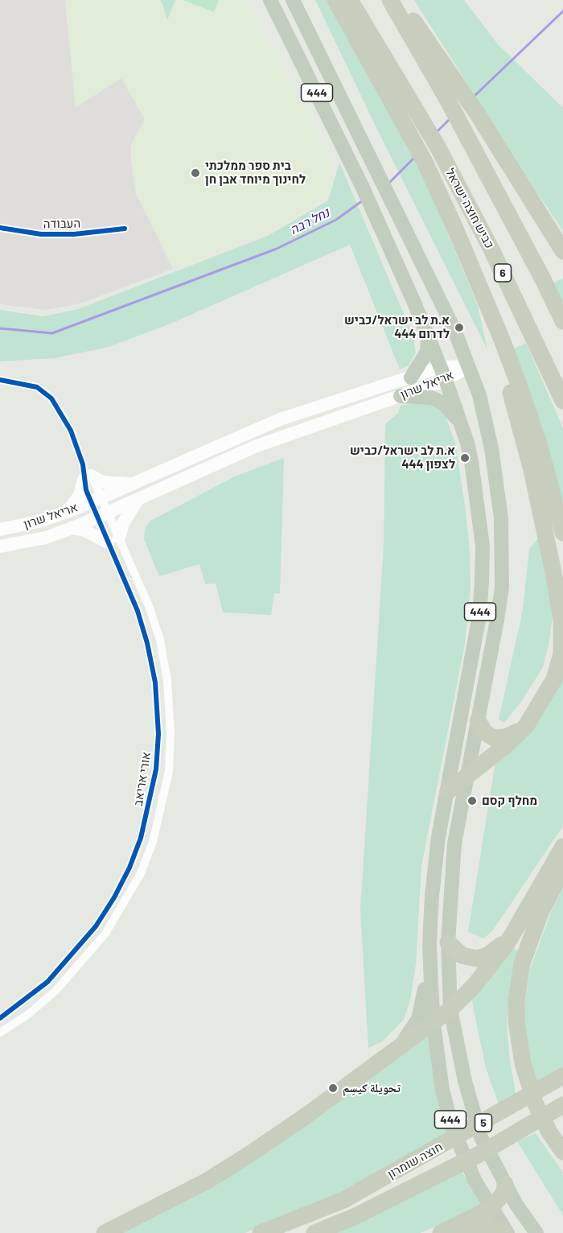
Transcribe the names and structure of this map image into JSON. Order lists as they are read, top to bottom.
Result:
{
  "streets": {
    "highway": [
      "כביש חוצה ישראל",
      "6",
      "5",
      "חוצה שומרון"
    ],
    "main road": ["444", "אריאל שרון"],
    "street": ["העבודה", "אורי אריאב"]
  },
  "crossings": [
    ["444", "אריאל שרון"],
    ["אריאל שרון", "אורי אריאב"]
  ],
  "water": ["נחל רבה"],
  "places": [
    "בית ספר ממלכתי לחינוך מיוחד אבן חן",
    "א.ת לב ישראל/כביש 444 לדרום",
    "א.ת לב ישראל/כביש 444 לצפון",
    "מחלף קסם",
    "تحويلة كيسِم"
  ]
}
